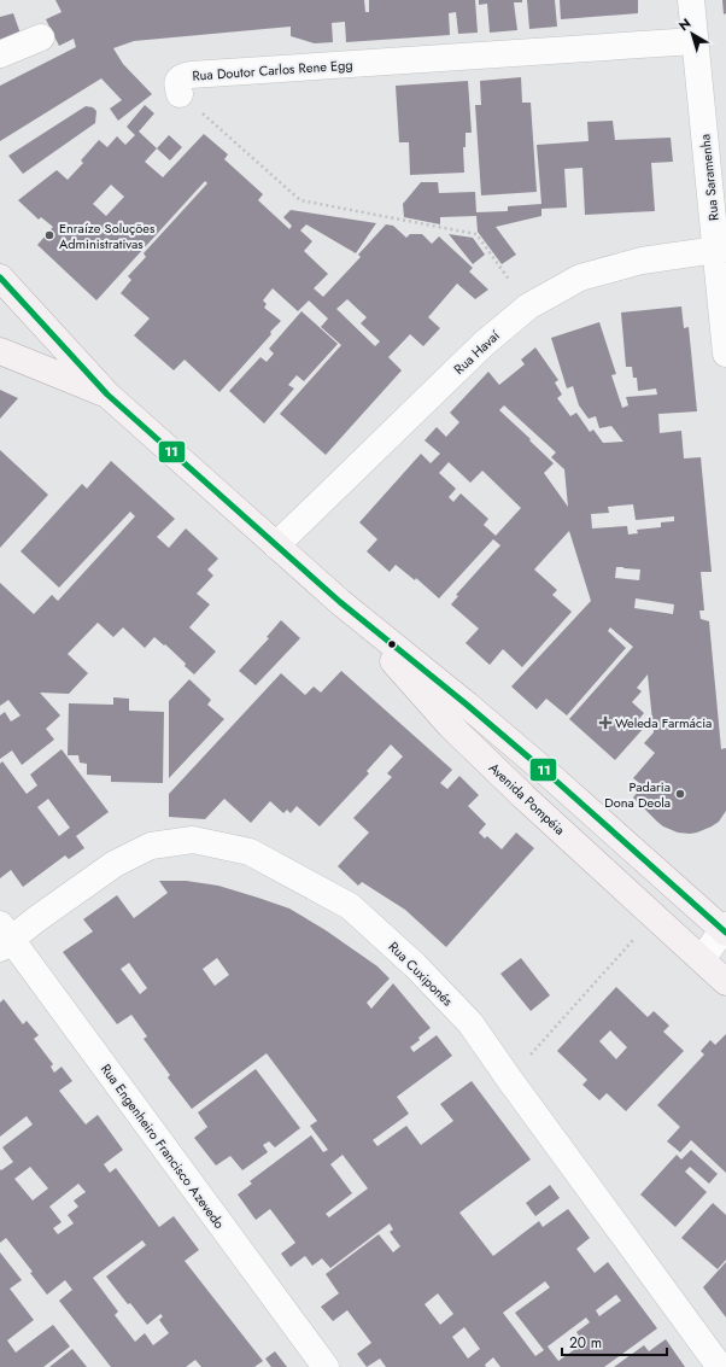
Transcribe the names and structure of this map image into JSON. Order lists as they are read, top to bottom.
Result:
{
  "streets": {
    "main road": ["Avenida Pompéia"],
    "street": [
      "Rua Doutor Carlos Rene Egg",
      "Rua Saramenha",
      "Rua Havaí",
      "Rua Cuxiponés",
      "Rua Engenheiro Francisco Azevedo"
    ]
  },
  "crossings": [
    ["Rua Doutor Carlos Rene Egg", "Rua Saramenha"],
    ["Rua Doutor Carlos Rene Egg", "Rua Havaí"],
    ["Rua Saramenha", "Rua Havaí"],
    ["Rua Havaí", "Avenida Pompéia"],
    ["Rua Cuxiponés", "Rua Engenheiro Francisco Azevedo"]
  ],
  "places": {
    "other": ["Enraíze Soluções Administrativas", "Padaria Dona Deola"],
    "health": ["Weleda Farmácia"]
  },
  "lines": ["transit line 11"],
  "scale_bar": "20 m",
  "north": "top left"
}
